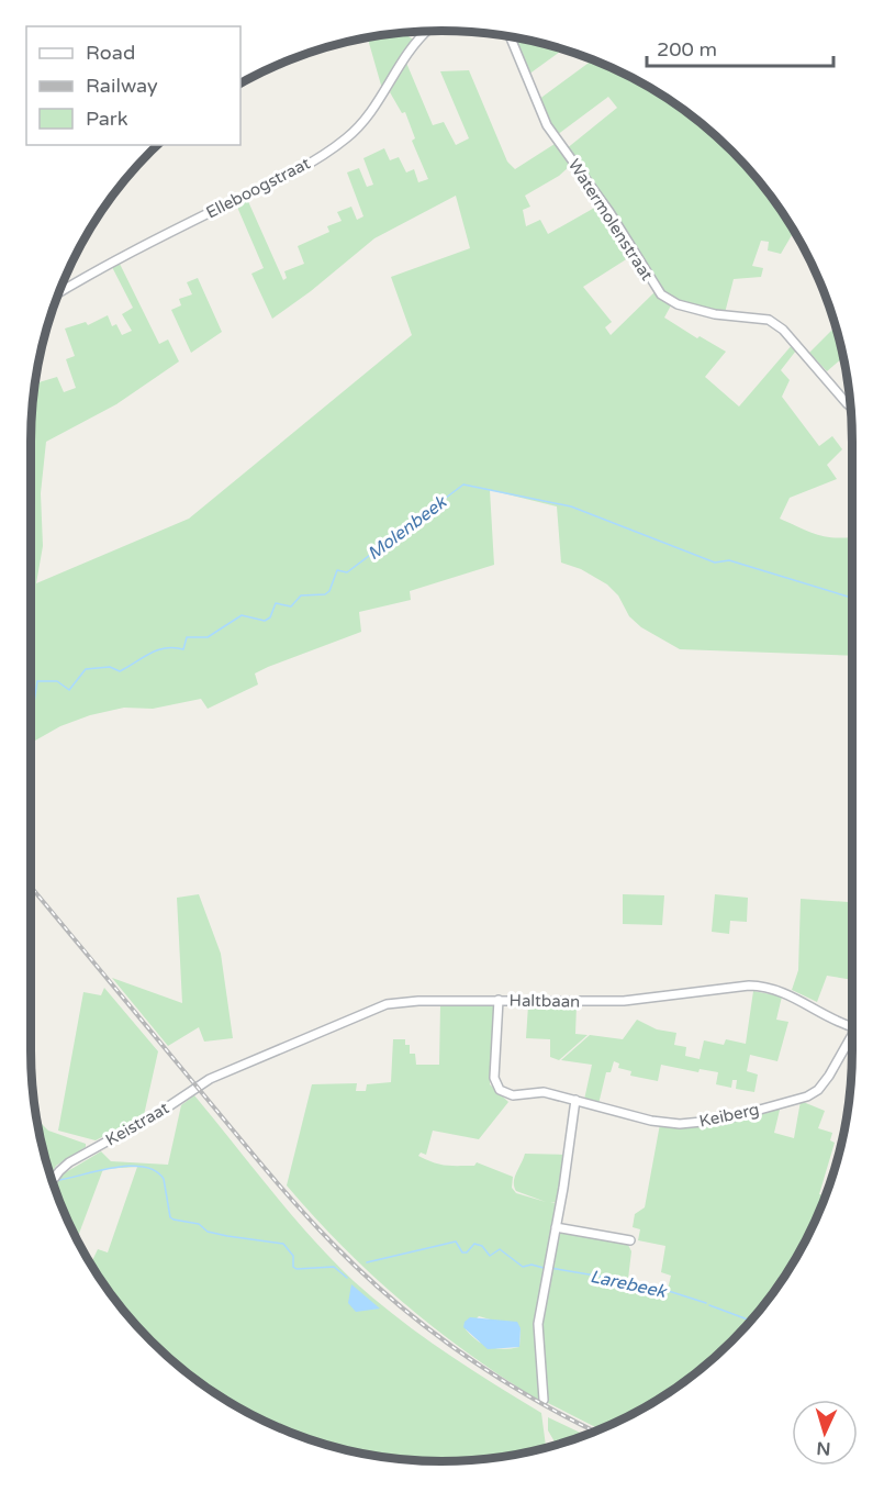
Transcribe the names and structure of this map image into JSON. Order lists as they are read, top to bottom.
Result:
{
  "streets": {
    "street": [
      "Elleboogstraat",
      "Watermolenstraat",
      "Haltbaan",
      "Keiberg",
      "Keistraat"
    ]
  },
  "crossings": [
    ["Haltbaan", "Keiberg"],
    ["Haltbaan", "Keistraat"]
  ],
  "water": ["Molenbeek", "Larebeek"],
  "legend": ["Road", "Railway", "Park"],
  "scale_bar": "200 m",
  "north": "bottom"
}
